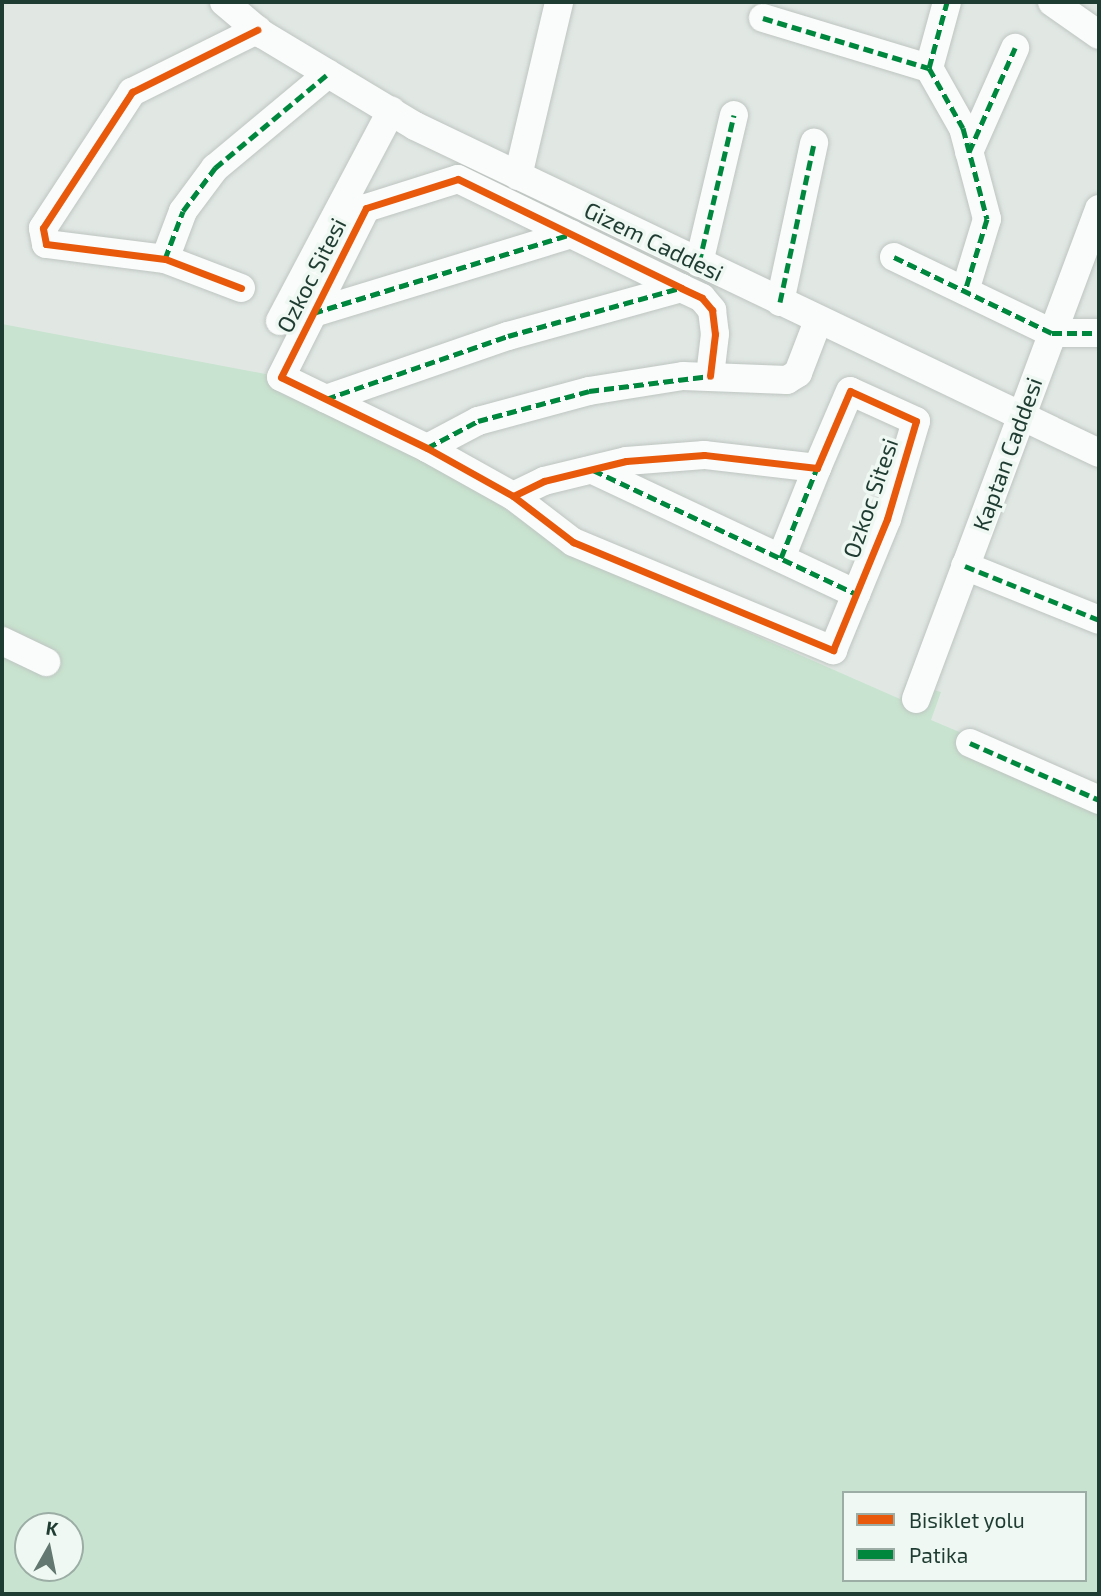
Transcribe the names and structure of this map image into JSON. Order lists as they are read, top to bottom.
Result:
{
  "streets": {
    "street": ["Gizem Caddesi", "Ozkoc Sitesi", "Kaptan Caddesi"]
  },
  "crossings": [
    ["Gizem Caddesi", "Kaptan Caddesi"]
  ],
  "legend": ["Bisiklet yolu", "Patika"],
  "north": "top"
}
